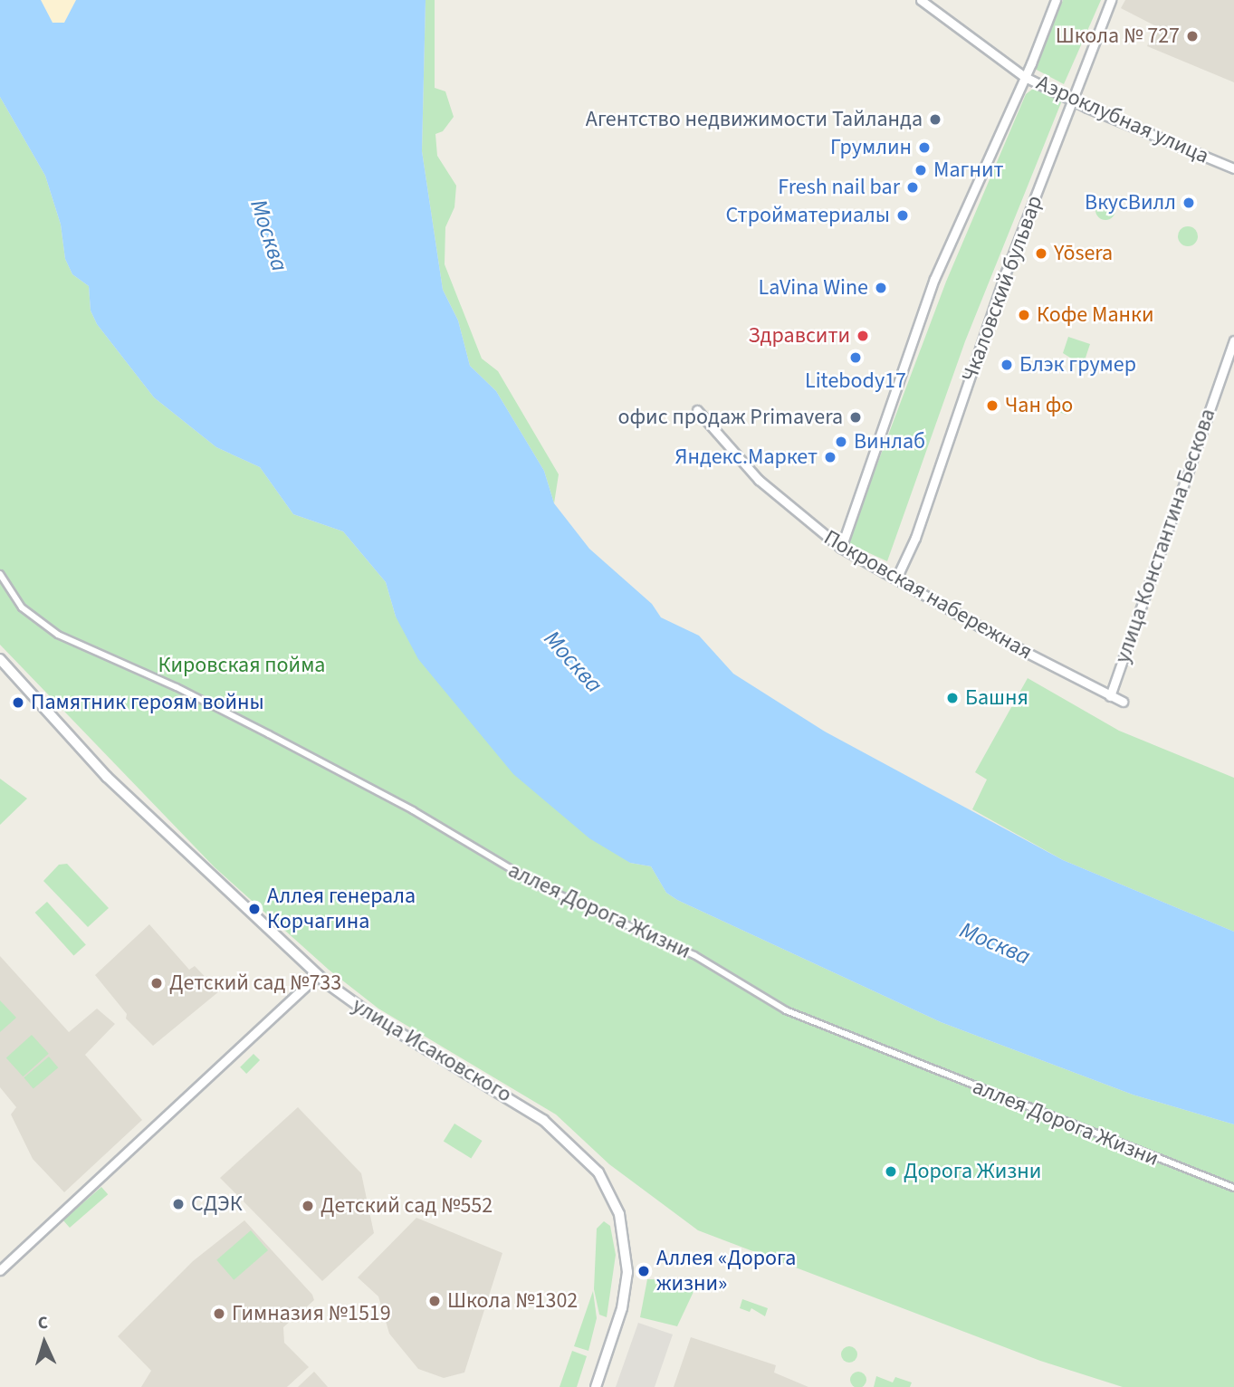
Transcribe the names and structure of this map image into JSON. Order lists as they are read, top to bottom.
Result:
{
  "streets": {
    "street": [
      "Аэроклубная улица",
      "Чкаловский бульвар",
      "улица Константина Бескова",
      "Покровская набережная",
      "аллея Дорога Жизни",
      "улица Исаковского"
    ]
  },
  "crossings": [
    ["Аэроклубная улица", "Чкаловский бульвар"],
    ["Чкаловский бульвар", "Покровская набережная"],
    ["улица Константина Бескова", "Покровская набережная"]
  ],
  "water": ["Москва"],
  "parks": ["Кировская пойма"],
  "places": [
    "Школа № 727",
    "Агентство недвижимости Тайланда",
    "Грумлин",
    "Магнит",
    "Fresh nail bar",
    "ВкусВилл",
    "Стройматериалы",
    "Yōsera",
    "LaVina Wine",
    "Кофе Манки",
    "Здравсити",
    "Litebody17",
    "Блэк грумер",
    "Чан фо",
    "офис продаж Primavera",
    "Винлаб",
    "Яндекс.Маркет",
    "Башня",
    "Памятник героям войны",
    "Аллея генерала Корчагина",
    "Детский сад №733",
    "Дорога Жизни",
    "СДЭК",
    "Детский сад №552",
    "Аллея «Дорога жизни»",
    "Школа №1302",
    "Гимназия №1519"
  ],
  "north": "top"
}
